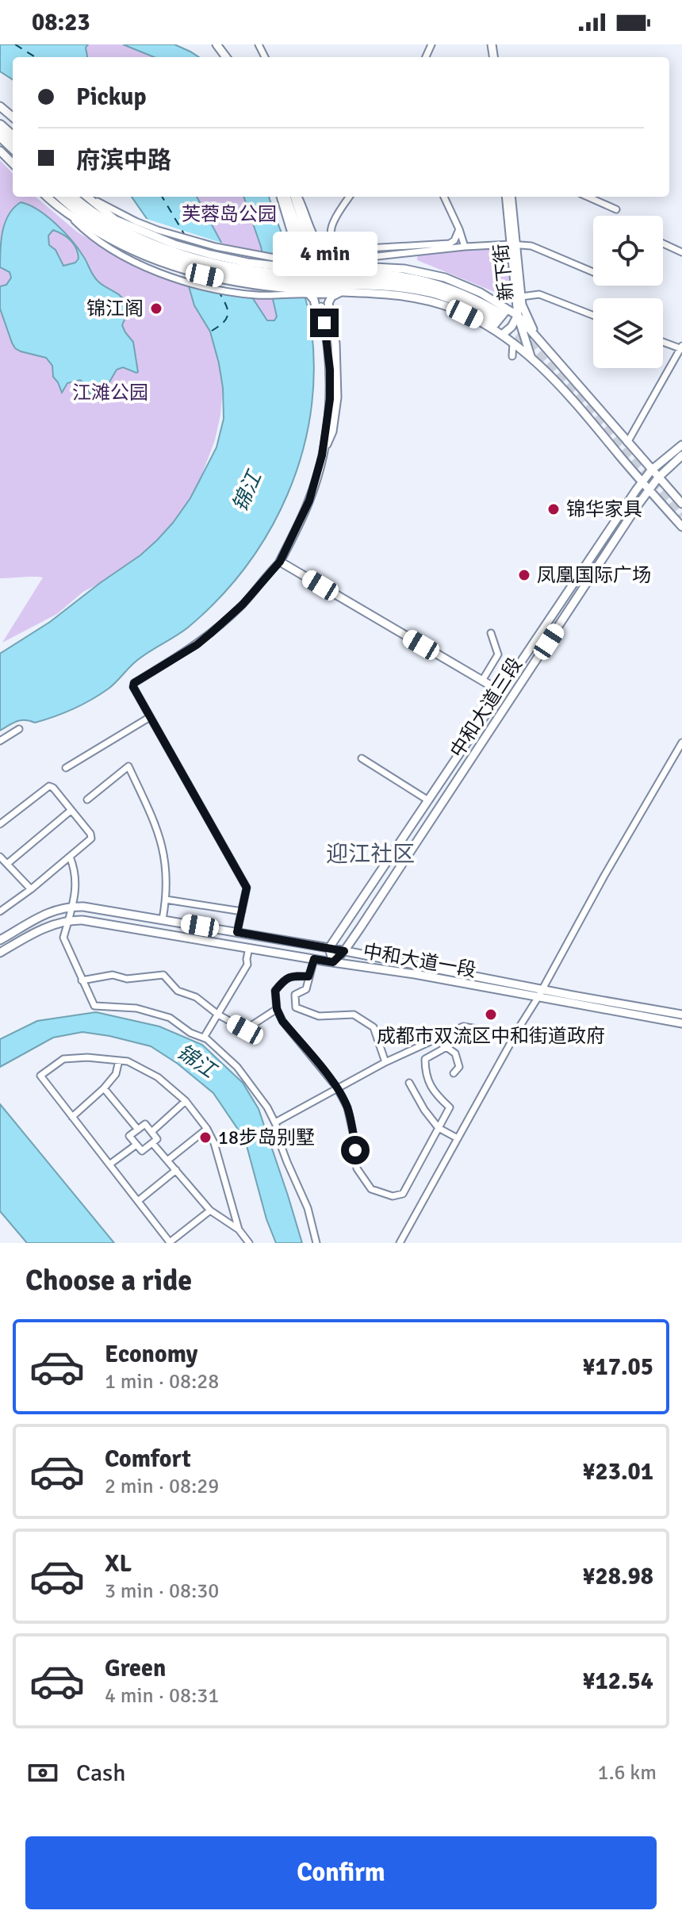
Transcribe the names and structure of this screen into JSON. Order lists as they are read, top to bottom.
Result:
{
  "streets": {
    "main road": ["新下街", "中和大道三段", "中和大道一段"]
  },
  "crossings": [
    ["中和大道三段", "中和大道一段"]
  ],
  "districts": ["迎江社区"],
  "water": ["锦江"],
  "parks": ["芙蓉岛公园", "江滩公园"],
  "places": [
    "锦江阁",
    "锦华家具",
    "凤凰国际广场",
    "成都市双流区中和街道政府",
    "18步岛别墅"
  ],
  "page": {
    "status": "08:23",
    "banner": ["Pickup", "府滨中路"],
    "bubble": "4 min",
    "heading": "Choose a ride",
    "list": [
      {
        "name": "Economy",
        "note": "1 min · 08:28",
        "value": "¥17.05"
      },
      {
        "name": "Comfort",
        "note": "2 min · 08:29",
        "value": "¥23.01"
      },
      {
        "name": "XL",
        "note": "3 min · 08:30",
        "value": "¥28.98"
      },
      {
        "name": "Green",
        "note": "4 min · 08:31",
        "value": "¥12.54"
      }
    ],
    "pay": ["Cash", "1.6 km"],
    "buttons": "Confirm"
  }
}
